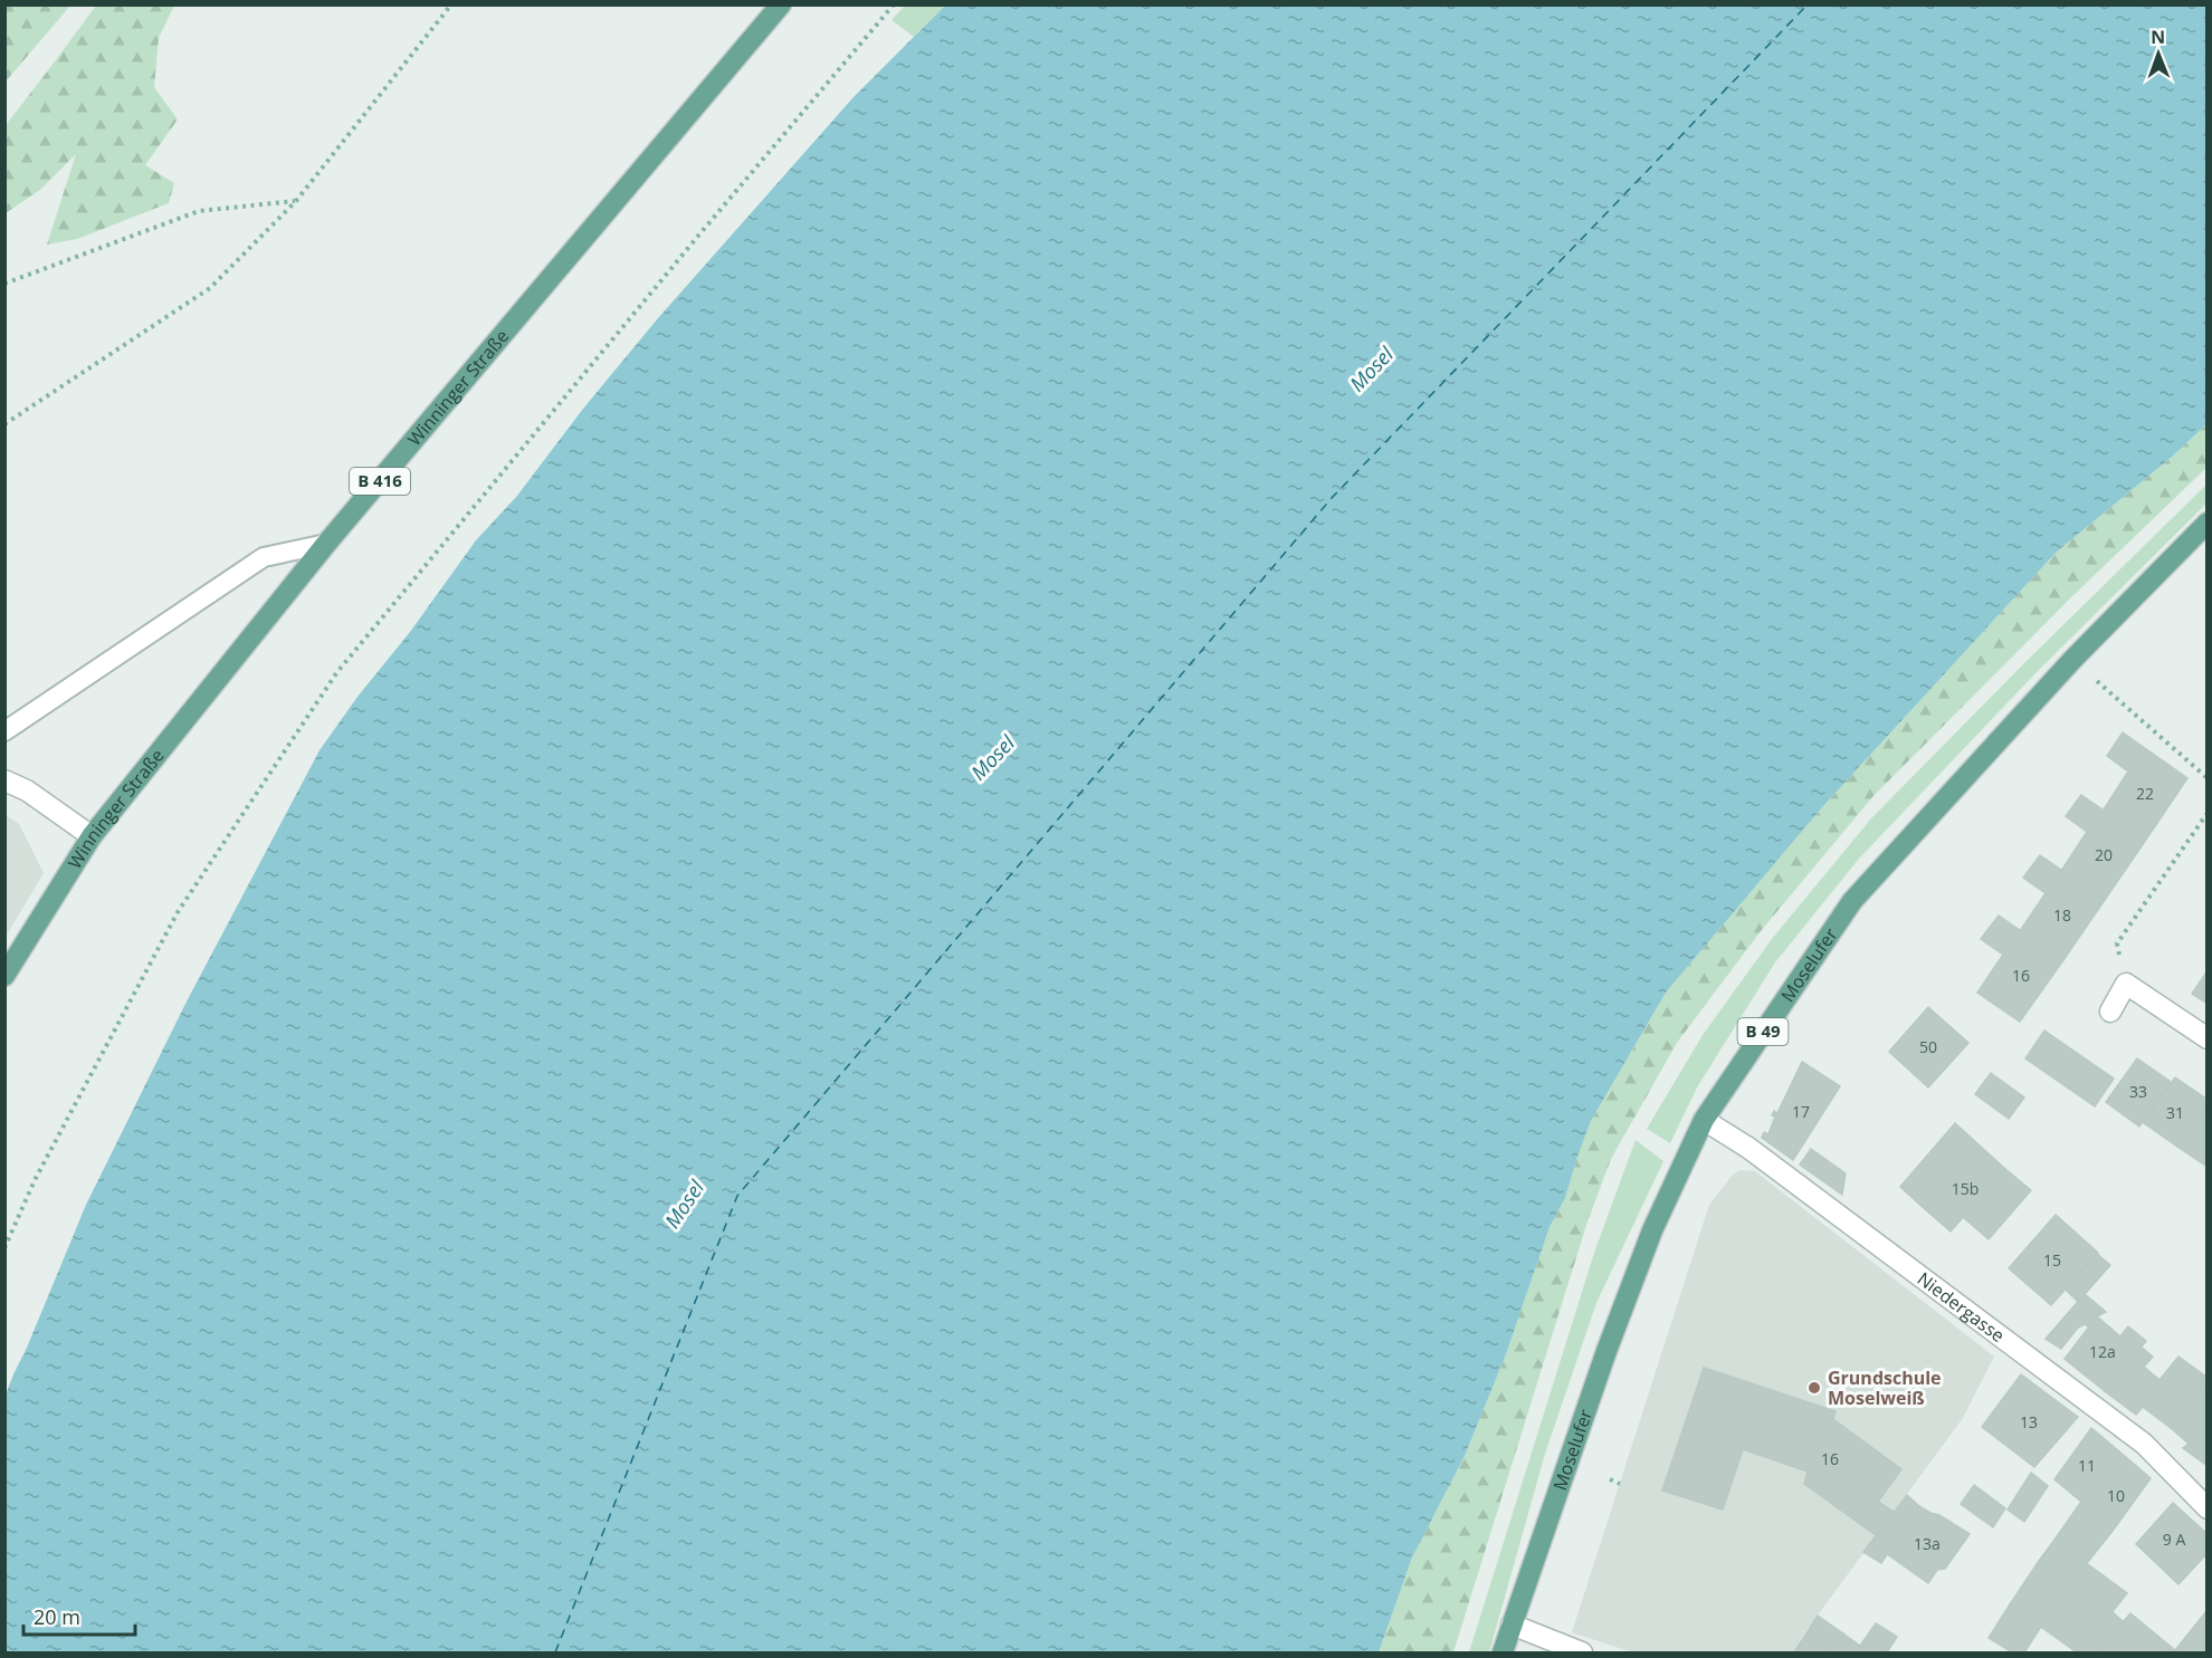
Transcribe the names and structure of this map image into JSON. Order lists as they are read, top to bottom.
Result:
{
  "streets": {
    "main road": [
      "Winninger Straße",
      "B 416",
      "Moselufer",
      "B 49"
    ],
    "street": ["Niedergasse"]
  },
  "crossings": [
    ["Moselufer", "Niedergasse"]
  ],
  "water": ["Mosel"],
  "places": ["Grundschule Moselweiß"],
  "house_numbers": [
    "22",
    "20",
    "18",
    "16",
    "50",
    "33",
    "17",
    "31",
    "15b",
    "15",
    "12a",
    "13",
    "16",
    "11",
    "10",
    "9 A",
    "13a"
  ],
  "scale_bar": "20 m",
  "north": "top"
}
